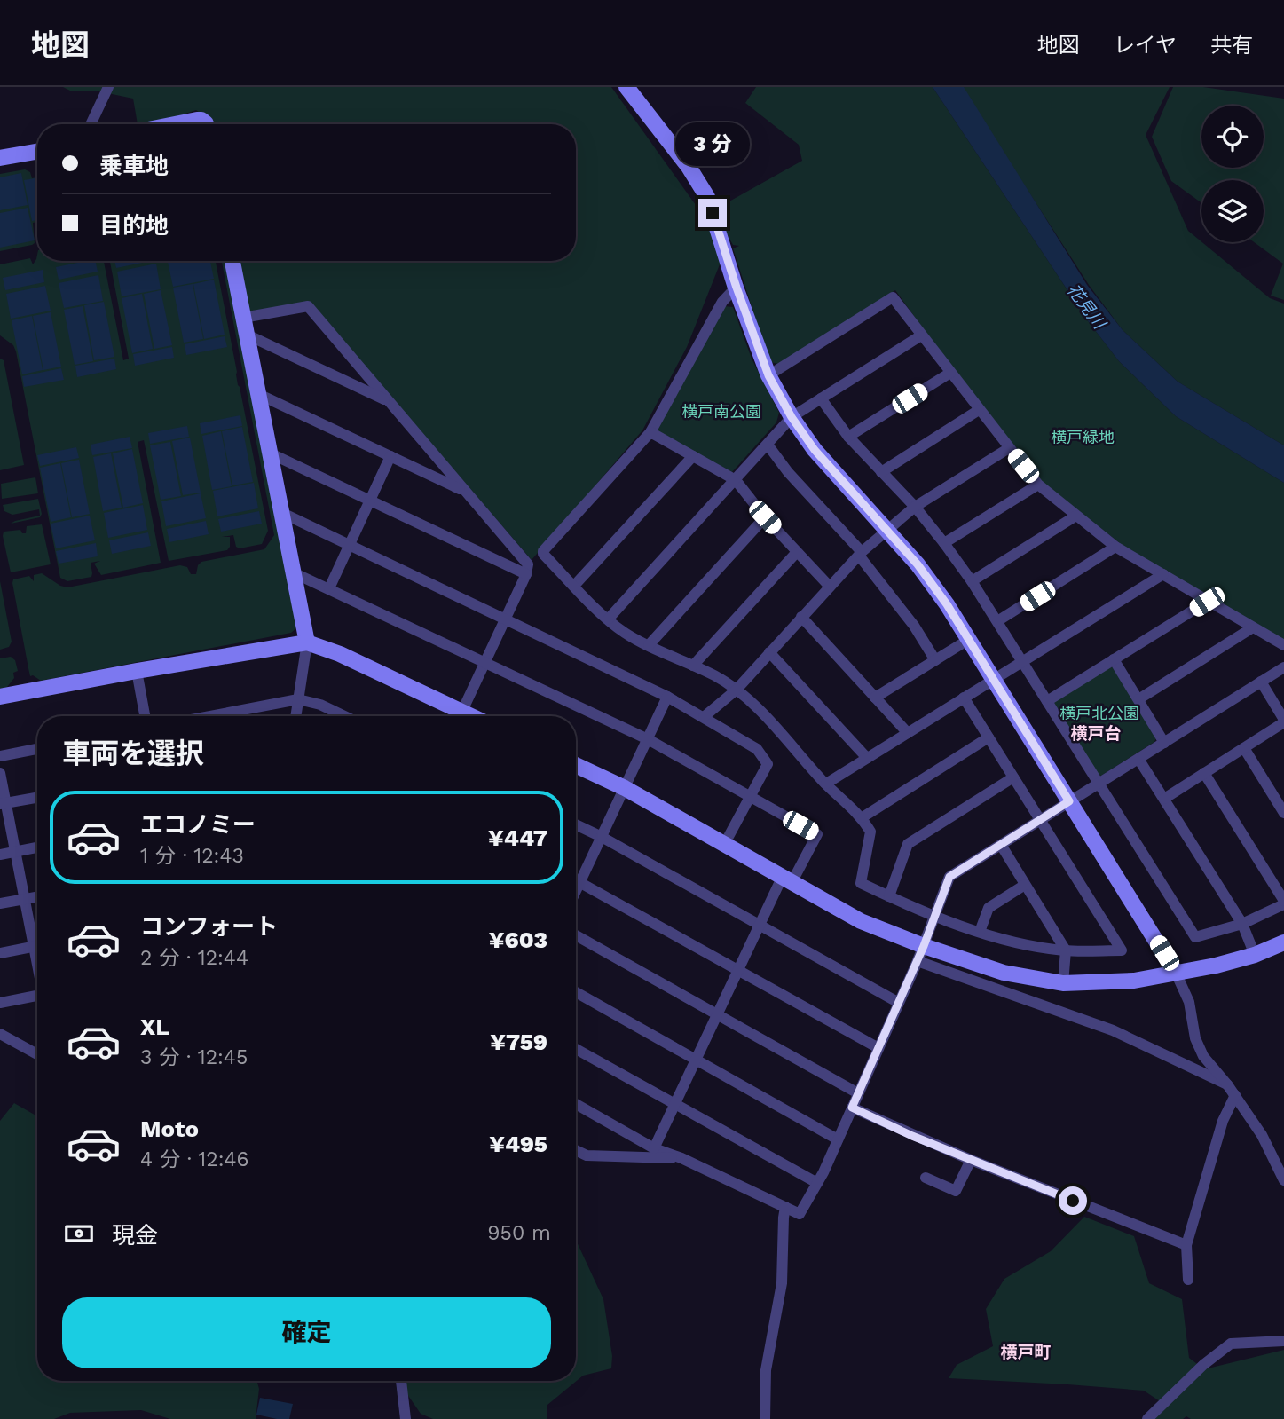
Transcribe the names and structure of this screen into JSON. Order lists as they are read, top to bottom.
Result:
{
  "districts": ["横戸台", "横戸町"],
  "water": ["花見川"],
  "parks": ["横戸南公園", "横戸緑地", "横戸北公園"],
  "page": {
    "header": "地図",
    "nav": ["地図", "レイヤ", "共有"],
    "bubble": "3 分",
    "banner": ["乗車地", "目的地"],
    "heading": "車両を選択",
    "list": [
      {
        "name": "エコノミー",
        "note": "1 分 · 12:43",
        "value": "¥447"
      },
      {
        "name": "コンフォート",
        "note": "2 分 · 12:44",
        "value": "¥603"
      },
      {
        "name": "XL",
        "note": "3 分 · 12:45",
        "value": "¥759"
      },
      {
        "name": "Moto",
        "note": "4 分 · 12:46",
        "value": "¥495"
      }
    ],
    "pay": ["現金", "950 m"],
    "buttons": "確定"
  }
}
